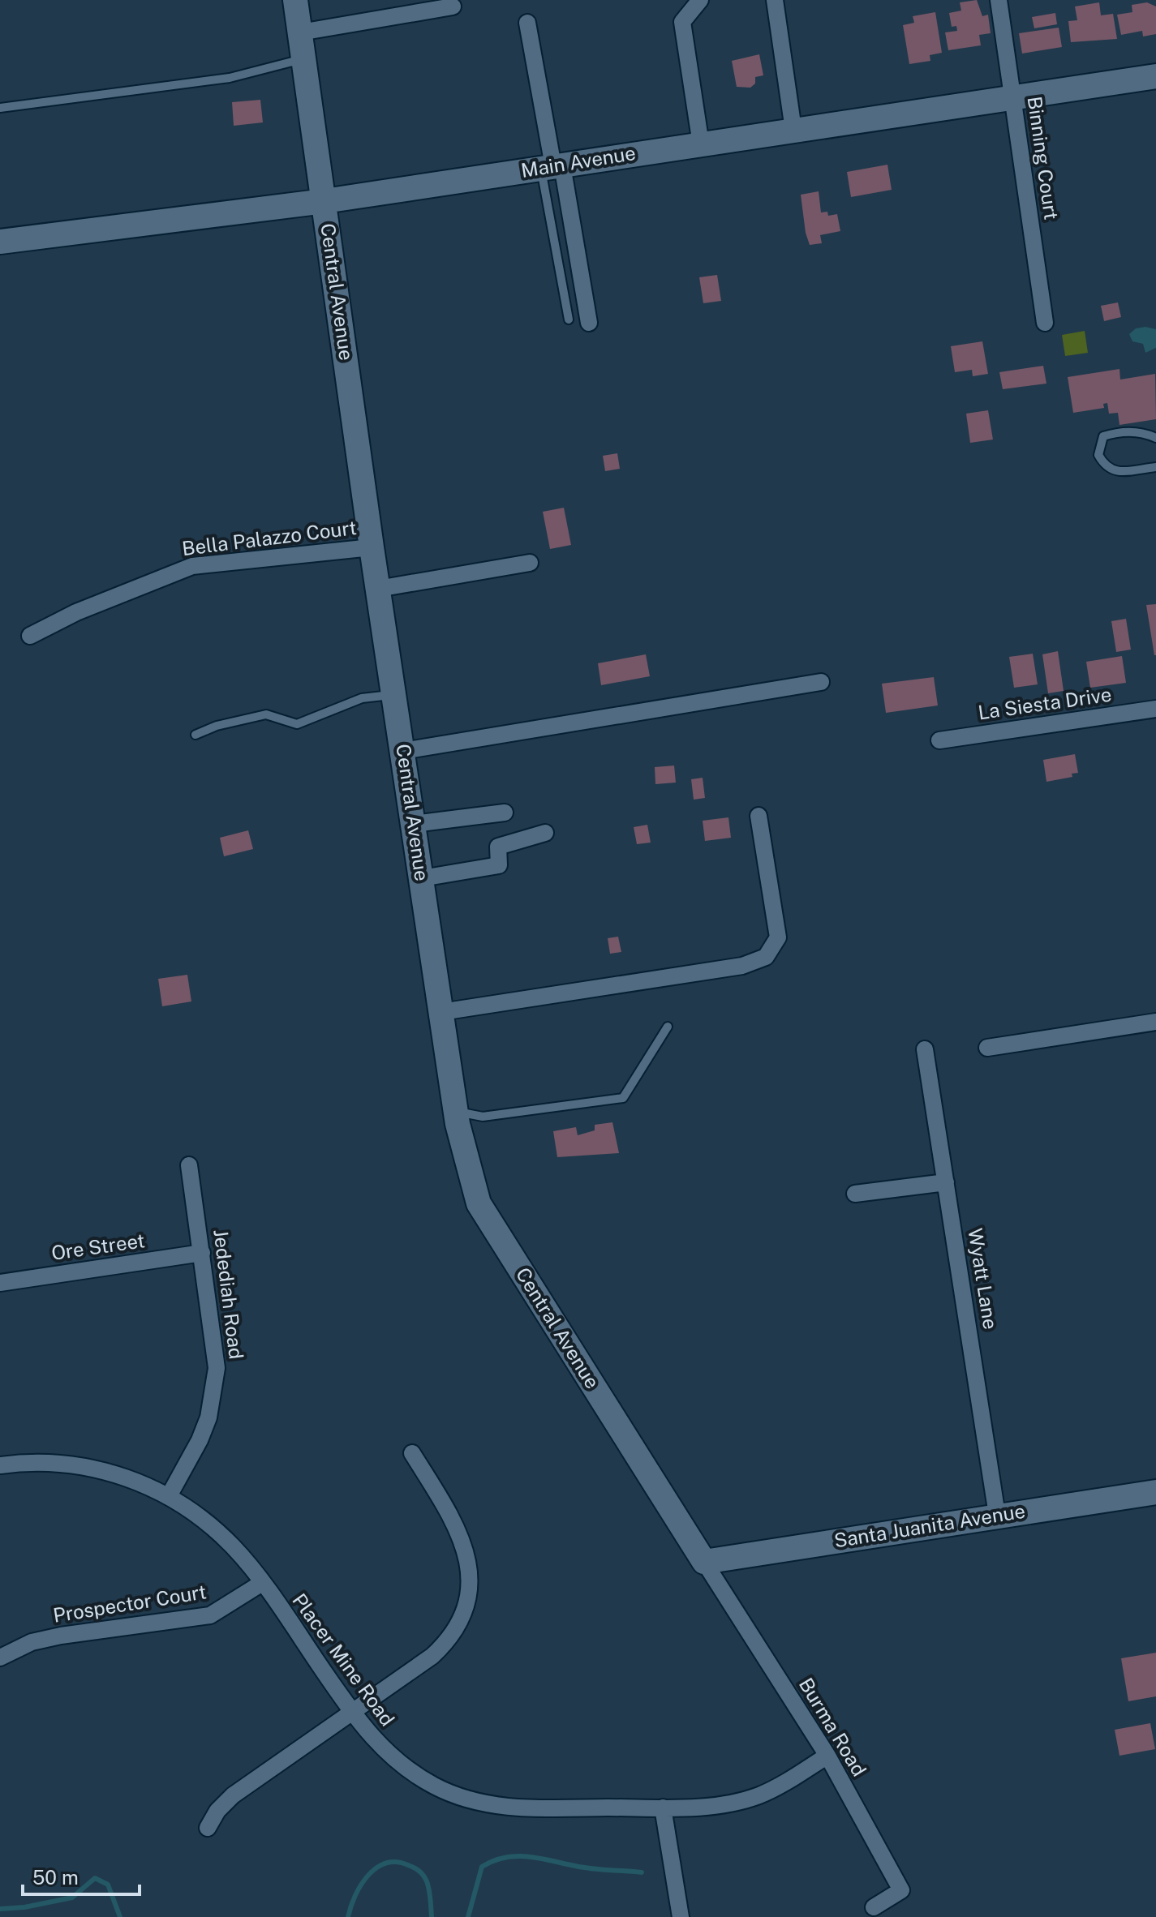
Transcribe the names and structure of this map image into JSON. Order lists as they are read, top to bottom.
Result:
{
  "streets": {
    "street": [
      "Binning Court",
      "Main Avenue",
      "Central Avenue",
      "Bella Palazzo Court",
      "La Siesta Drive",
      "Ore Street",
      "Wyatt Lane",
      "Jedediah Road",
      "Santa Juanita Avenue",
      "Prospector Court",
      "Placer Mine Road",
      "Burma Road"
    ]
  },
  "crossings": [
    ["Binning Court", "Main Avenue"],
    ["Main Avenue", "Central Avenue"],
    ["Central Avenue", "Bella Palazzo Court"],
    ["Central Avenue", "Santa Juanita Avenue"],
    ["Central Avenue", "Burma Road"],
    ["Ore Street", "Jedediah Road"],
    ["Wyatt Lane", "Santa Juanita Avenue"],
    ["Jedediah Road", "Placer Mine Road"],
    ["Santa Juanita Avenue", "Burma Road"],
    ["Prospector Court", "Placer Mine Road"],
    ["Placer Mine Road", "Burma Road"]
  ],
  "scale_bar": "50 m"
}
